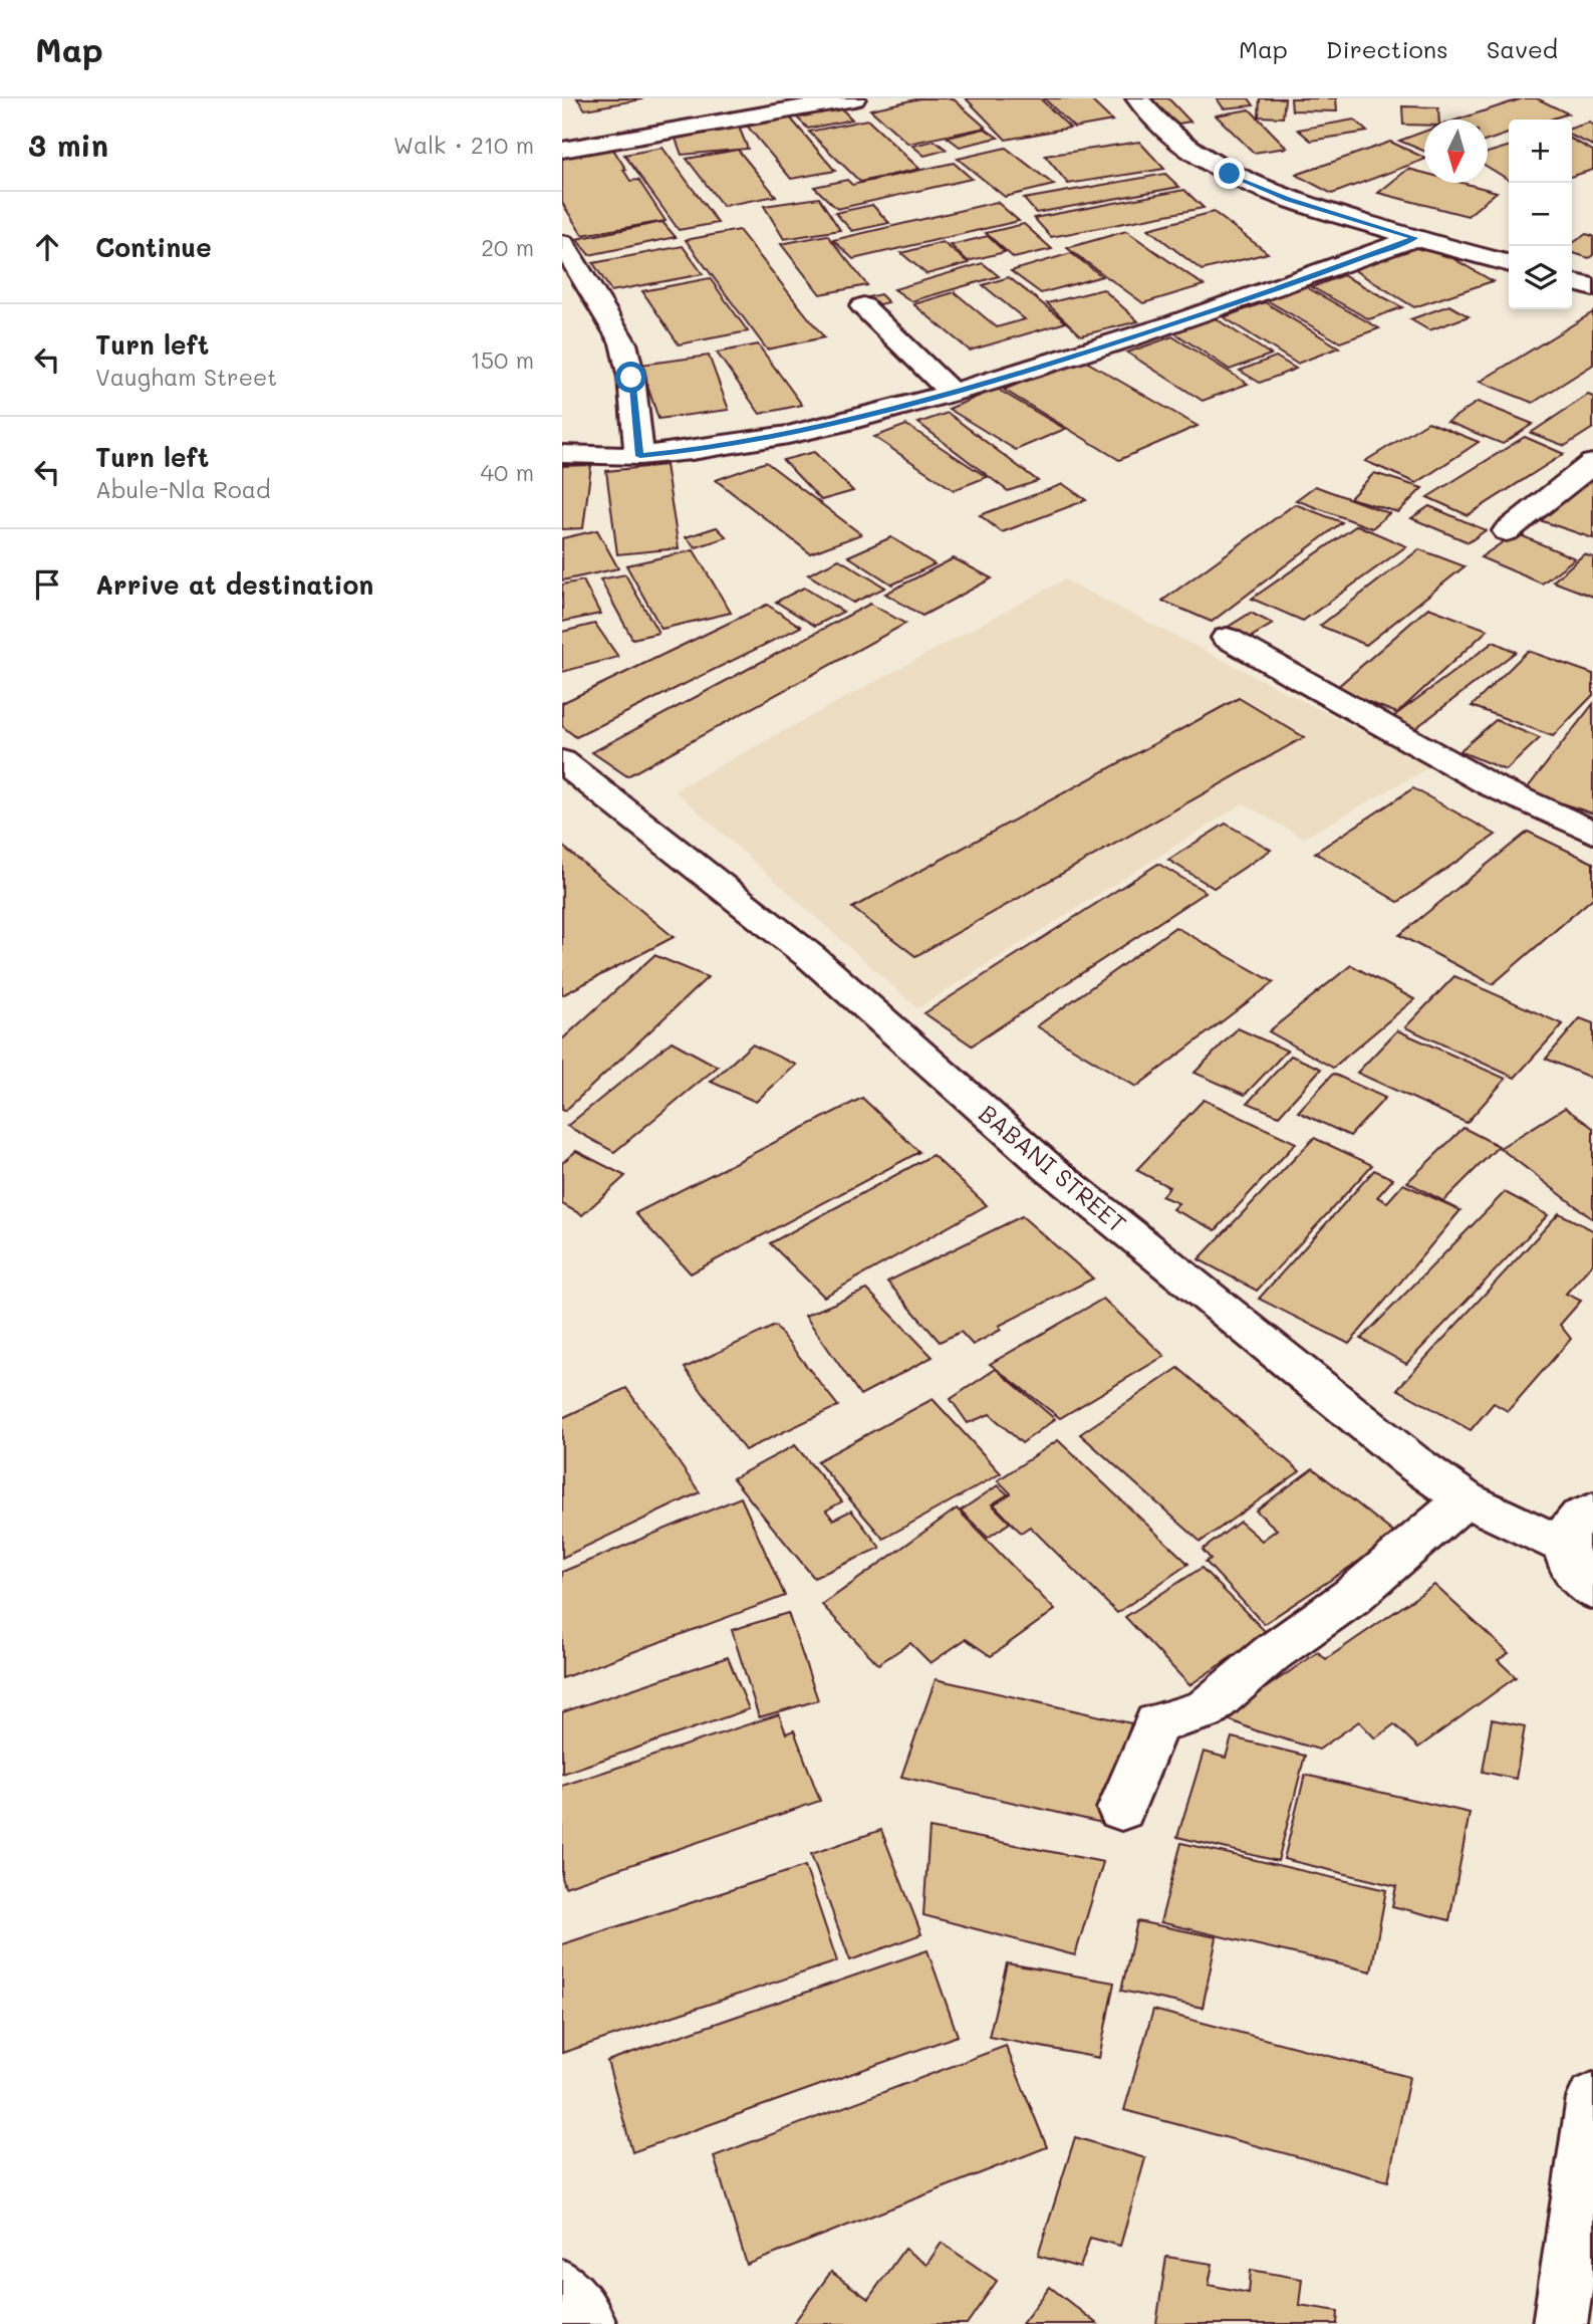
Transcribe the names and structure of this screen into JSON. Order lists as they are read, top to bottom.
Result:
{
  "streets": {
    "street": ["BABANI STREET"]
  },
  "north": "bottom",
  "page": {
    "header": "Map",
    "nav": ["Map", "Directions", "Saved"],
    "heading": ["3 min", "Walk · 210 m"],
    "map_buttons": ["+", "−"],
    "list": [
      ["Continue", "20 m"],
      ["Turn left", "Vaugham Street", "150 m"],
      ["Turn left", "Abule-Nla Road", "40 m"],
      "Arrive at destination"
    ]
  }
}
